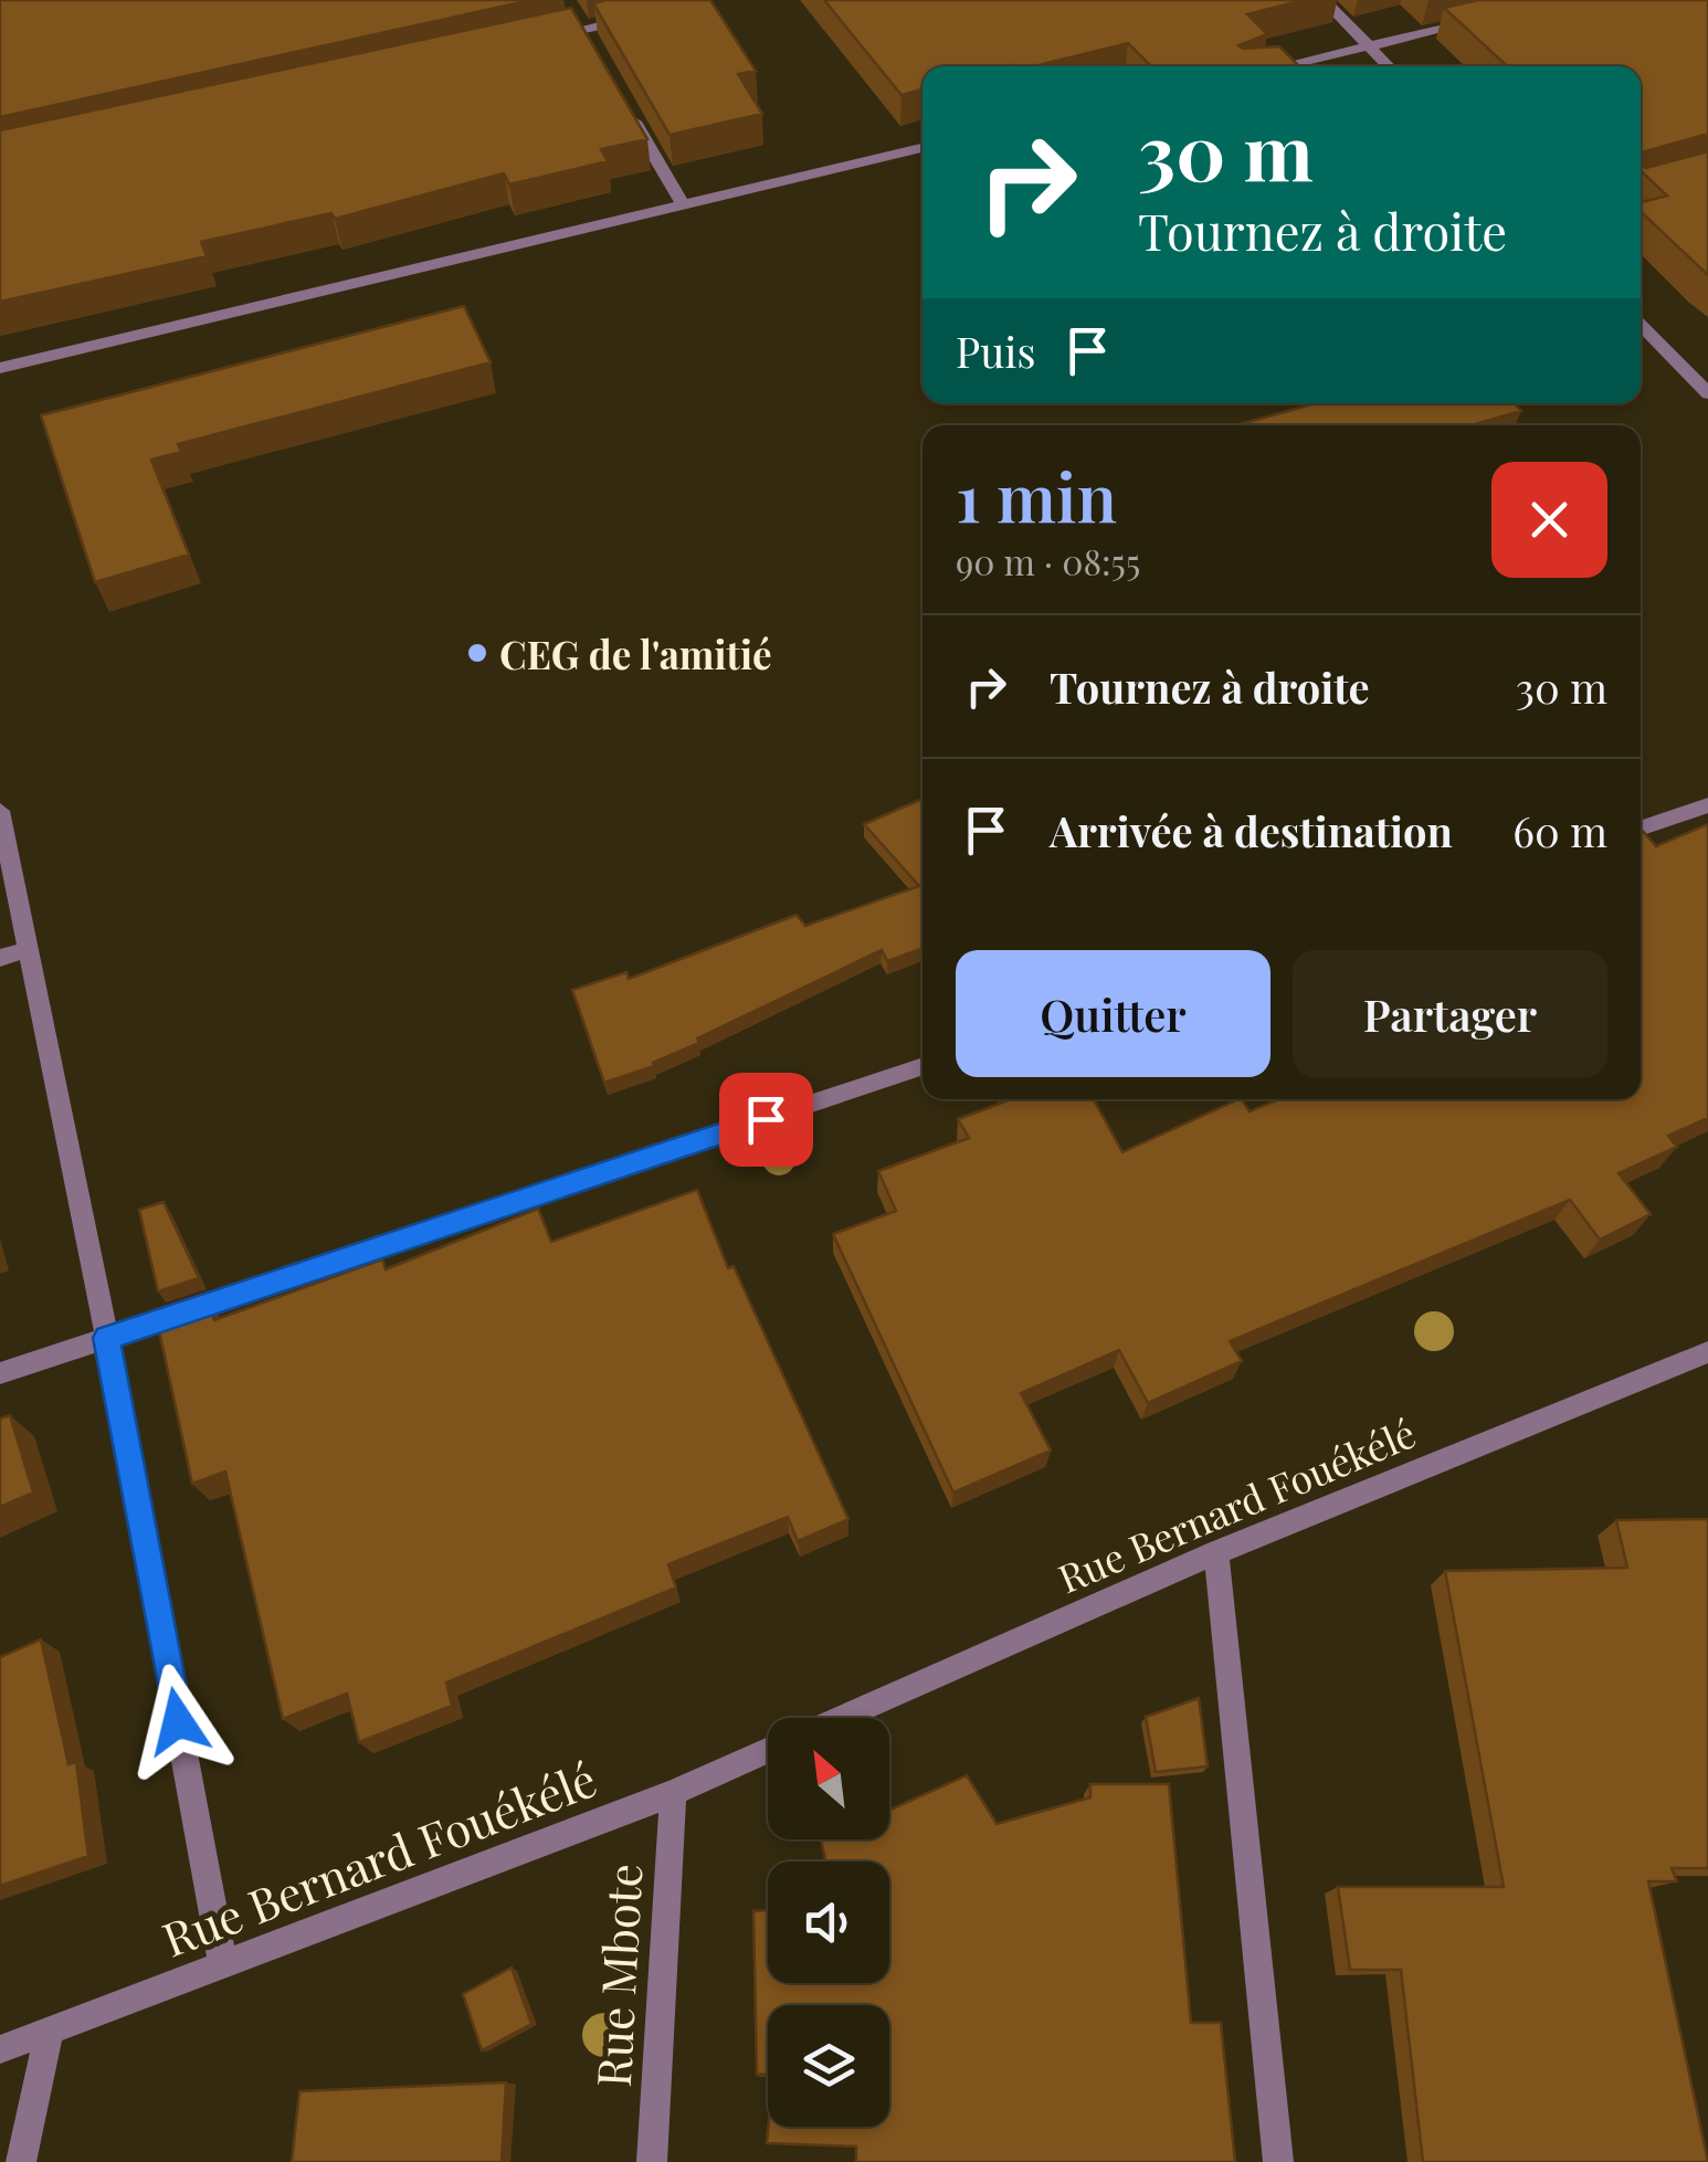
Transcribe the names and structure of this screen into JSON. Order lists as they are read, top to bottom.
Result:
{
  "streets": {
    "street": ["Rue Bernard Fouékélé", "Rue Mbote"]
  },
  "crossings": [
    ["Rue Bernard Fouékélé", "Rue Mbote"]
  ],
  "places": ["CEG de l'amitié"],
  "north": "top left",
  "page": {
    "turn": ["30 m", "Tournez à droite"],
    "then": "Puis",
    "heading": ["1 min", "90 m · 08:55"],
    "list": [
      {
        "name": "Tournez à droite",
        "value": "30 m"
      },
      {
        "name": "Arrivée à destination",
        "value": "60 m"
      }
    ],
    "buttons": ["Quitter", "Partager"]
  }
}
